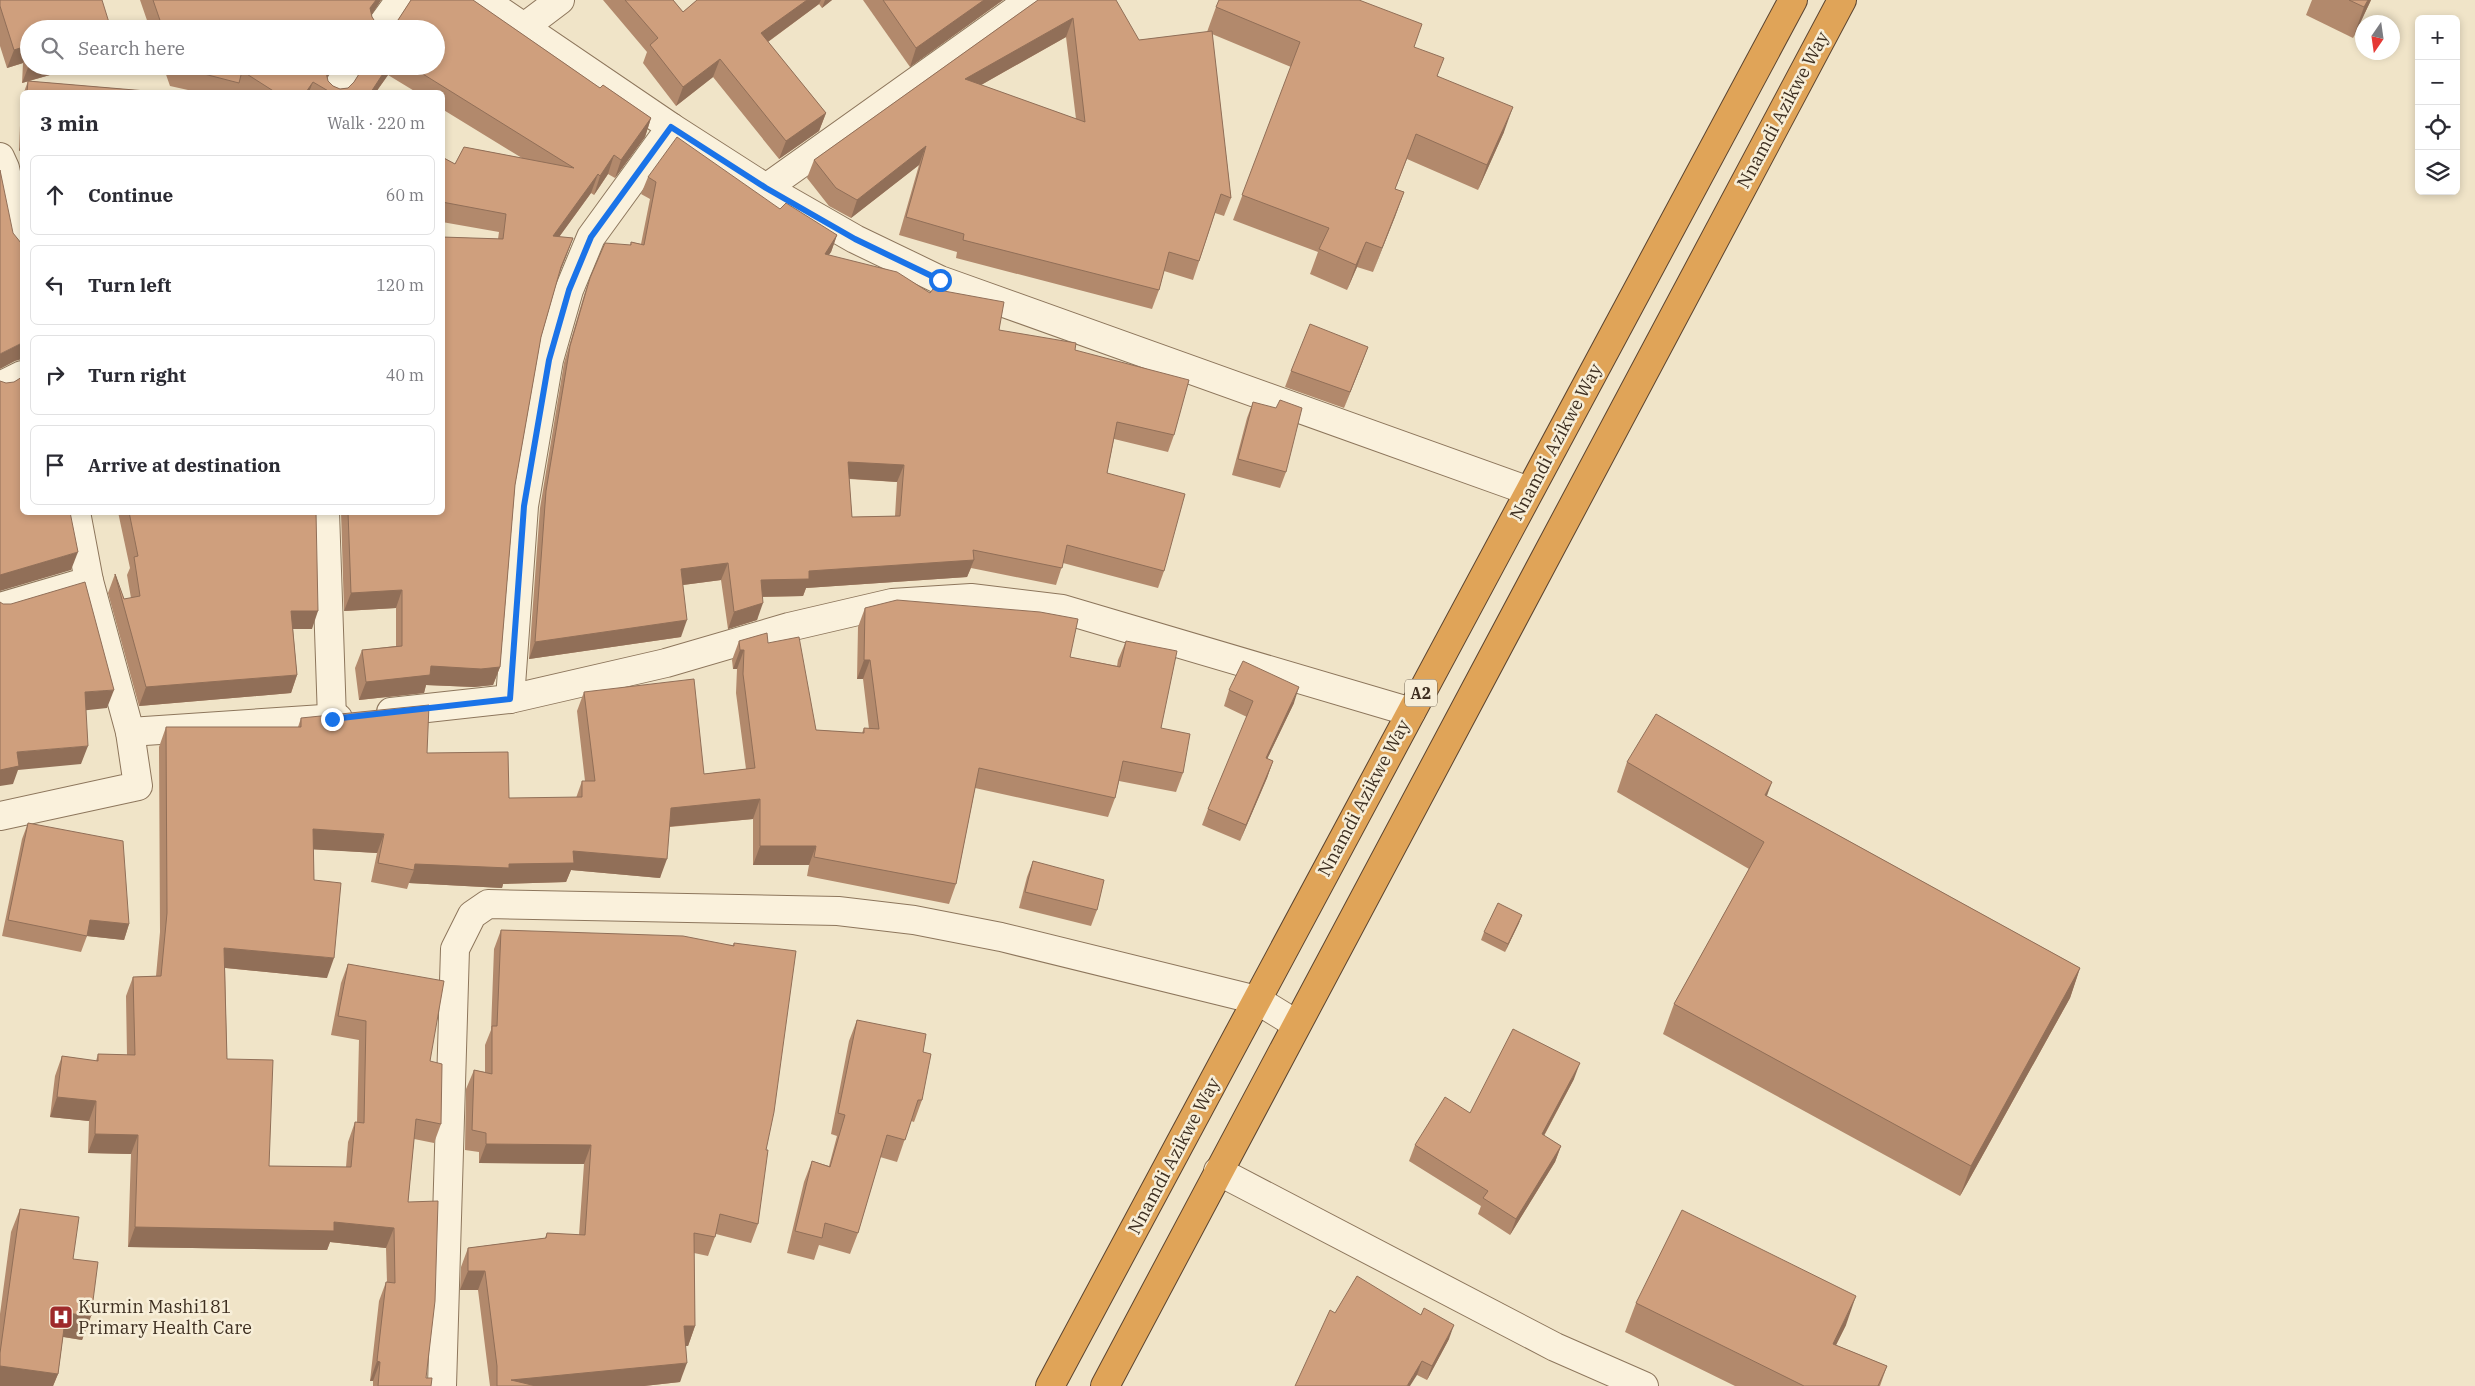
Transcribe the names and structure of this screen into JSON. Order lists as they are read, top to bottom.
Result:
{
  "streets": {
    "highway": ["Nnamdi Azikwe Way", "A2"]
  },
  "places": {
    "hospital": ["Kurmin Mashi181 Primary Health Care"]
  },
  "north": "bottom",
  "page": {
    "map_buttons": ["+", "−"],
    "search": "Search here",
    "heading": ["3 min", "Walk · 220 m"],
    "list": [
      ["Continue", "60 m"],
      ["Turn left", "120 m"],
      ["Turn right", "40 m"],
      "Arrive at destination"
    ]
  }
}
